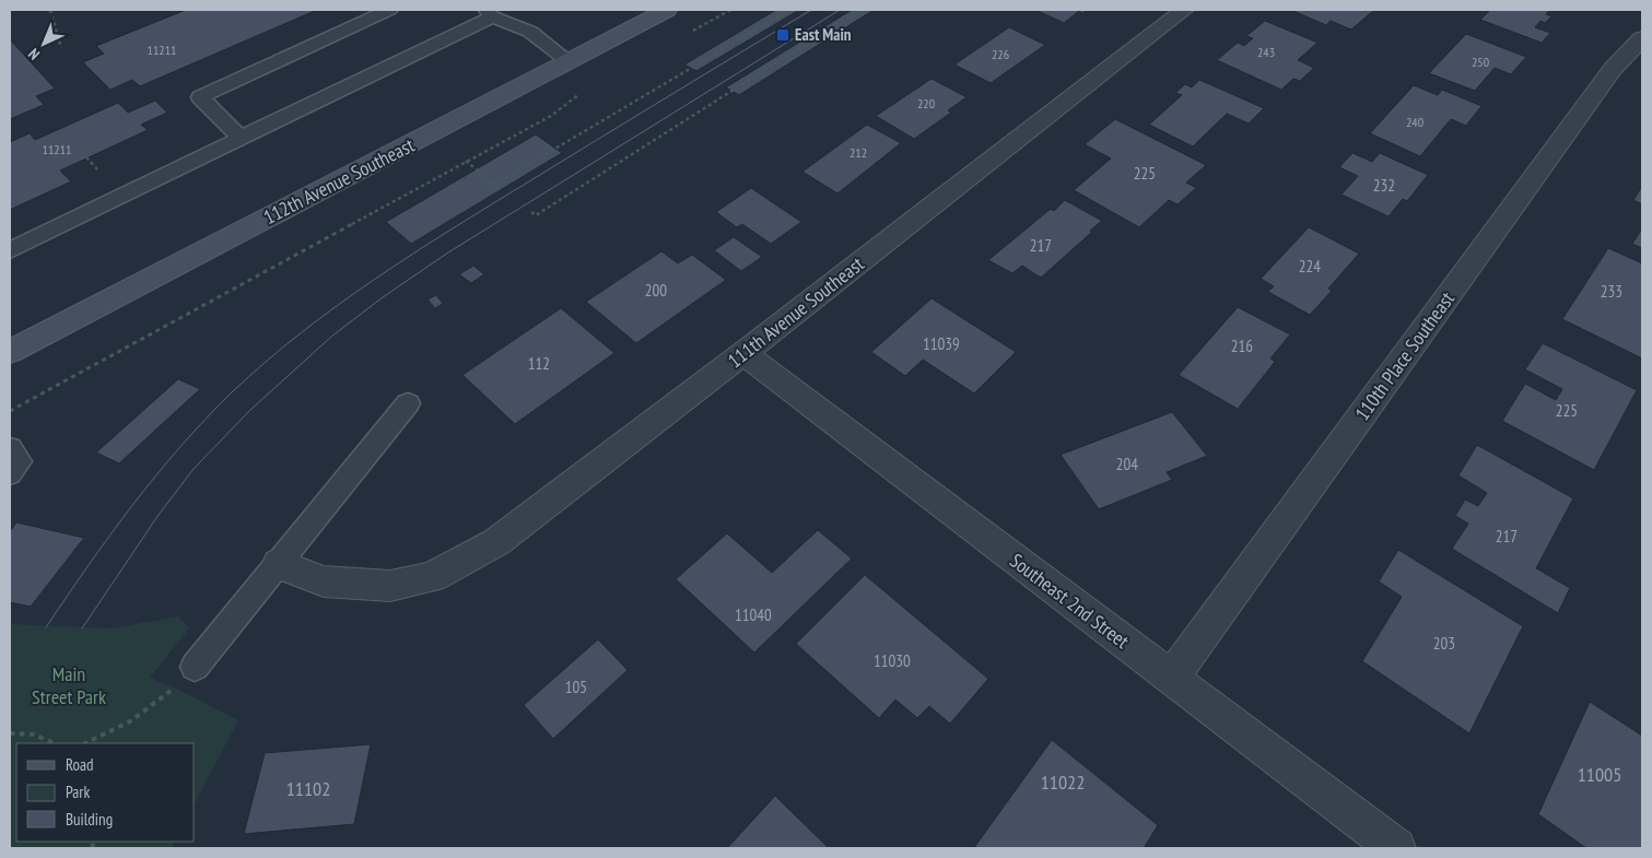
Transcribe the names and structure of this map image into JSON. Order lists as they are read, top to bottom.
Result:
{
  "streets": {
    "main road": ["112th Avenue Southeast"],
    "street": ["111th Avenue Southeast", "110th Place Southeast", "Southeast 2nd Street"]
  },
  "crossings": [
    ["111th Avenue Southeast", "Southeast 2nd Street"],
    ["110th Place Southeast", "Southeast 2nd Street"]
  ],
  "parks": ["Main Street Park"],
  "places": {
    "transit": ["East Main"]
  },
  "house_numbers": [
    "11211",
    "243",
    "226",
    "250",
    "220",
    "240",
    "11211",
    "212",
    "225",
    "232",
    "217",
    "224",
    "200",
    "233",
    "11039",
    "216",
    "112",
    "225",
    "204",
    "217",
    "11040",
    "203",
    "11030",
    "105",
    "11005",
    "11022",
    "11102"
  ],
  "legend": ["Road", "Park", "Building"],
  "north": "bottom left"
}
